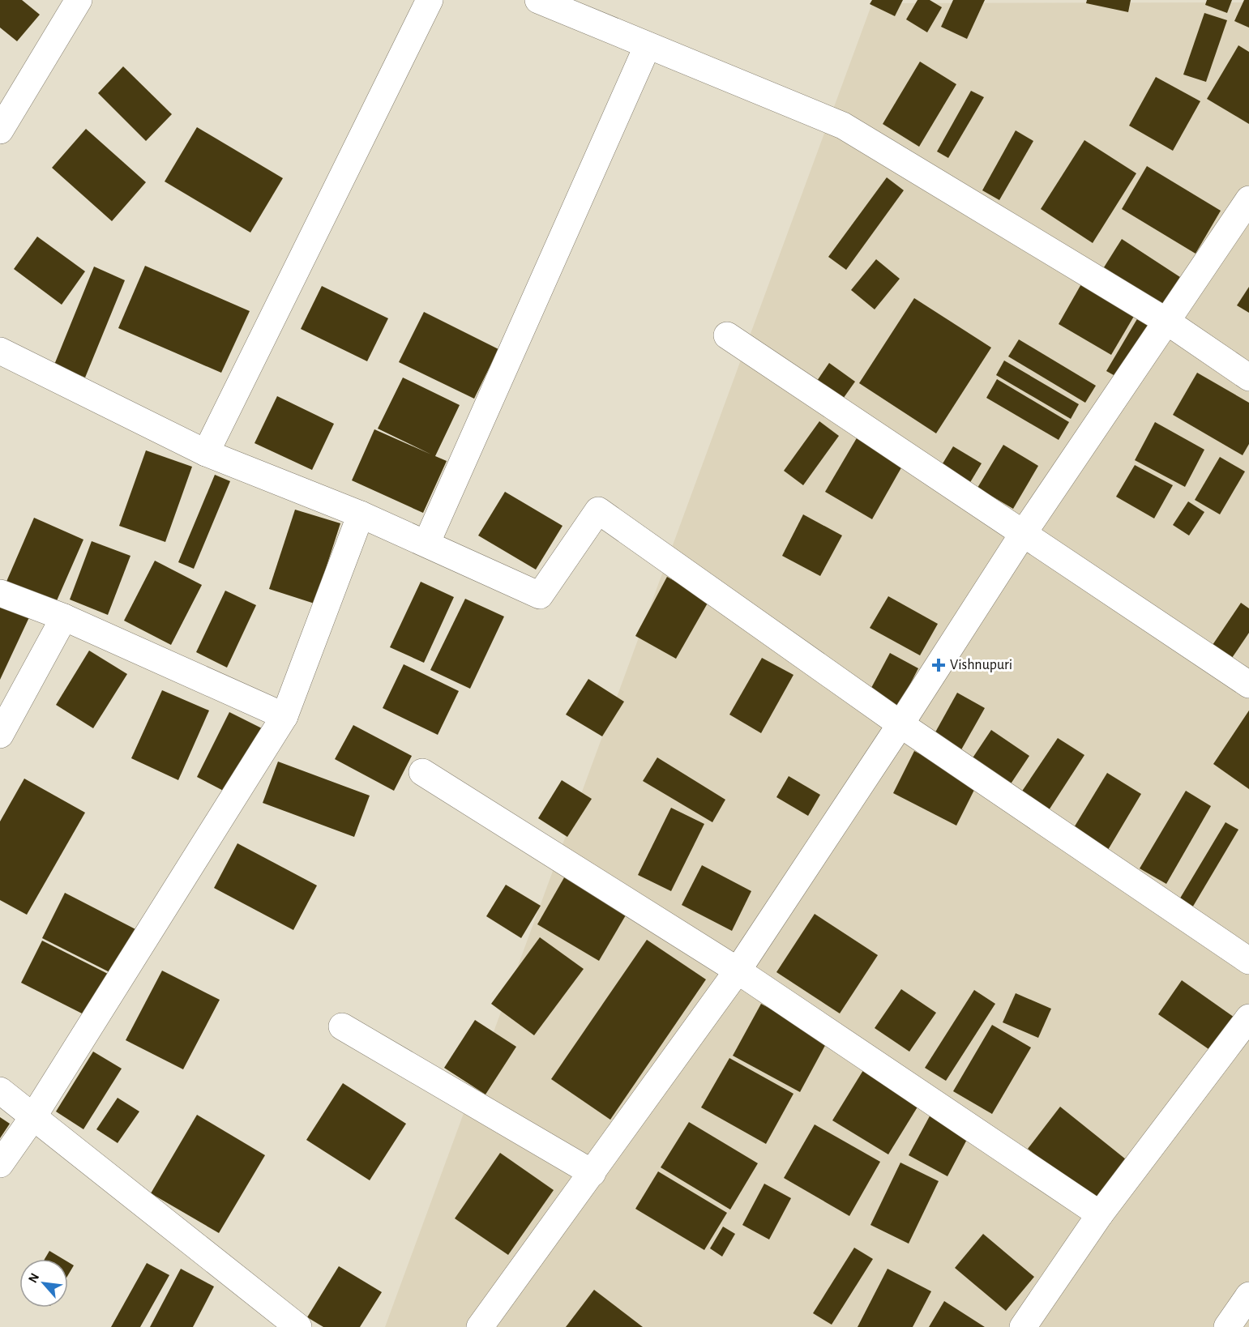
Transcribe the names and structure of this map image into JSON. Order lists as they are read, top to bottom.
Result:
{
  "places": {
    "health": ["Vishnupuri"]
  },
  "north": "top left"
}
